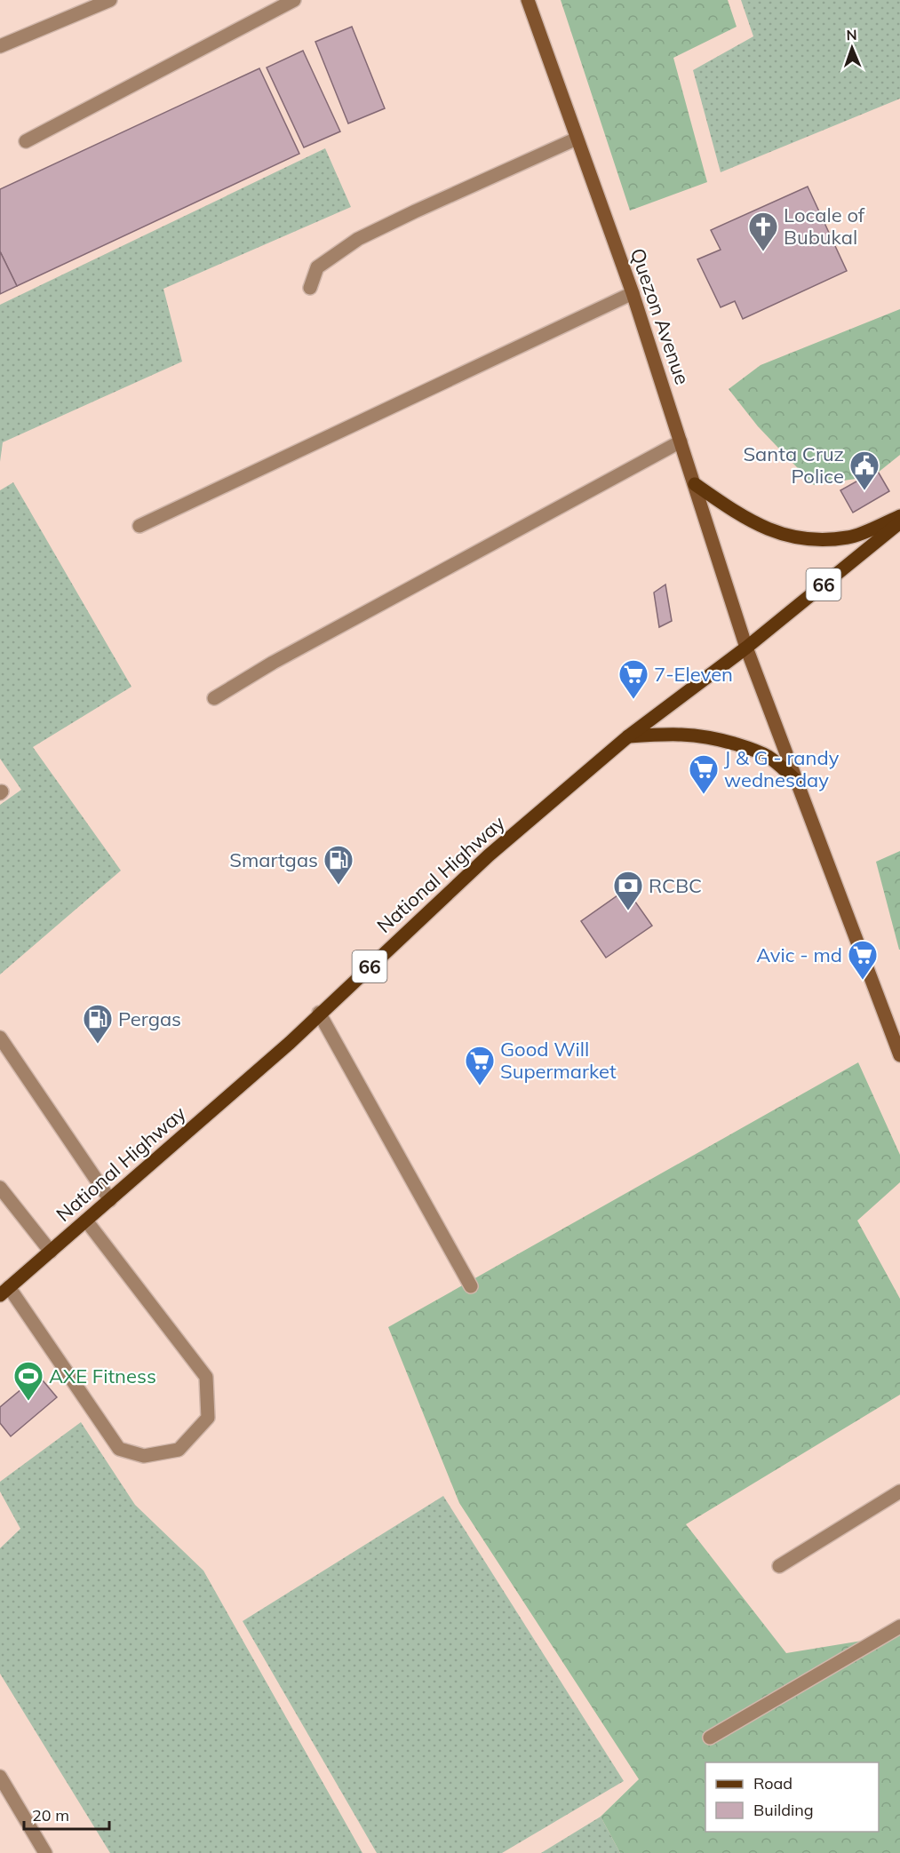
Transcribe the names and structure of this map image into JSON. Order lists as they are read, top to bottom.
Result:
{
  "streets": {
    "main road": ["Quezon Avenue", "66", "National Highway"]
  },
  "crossings": [
    ["Quezon Avenue", "National Highway"]
  ],
  "places": {
    "church": ["Locale of Bubukal"],
    "public building": ["Santa Cruz Police"],
    "supermarket": [
      "7-Eleven",
      "J & G - randy wednesday",
      "Avic - md",
      "Good Will Supermarket"
    ],
    "fuel station": ["Smartgas", "Pergas"],
    "bank": ["RCBC"],
    "sports": ["AXE Fitness"]
  },
  "legend": ["Road", "Building"],
  "scale_bar": "20 m",
  "north": "top"
}
